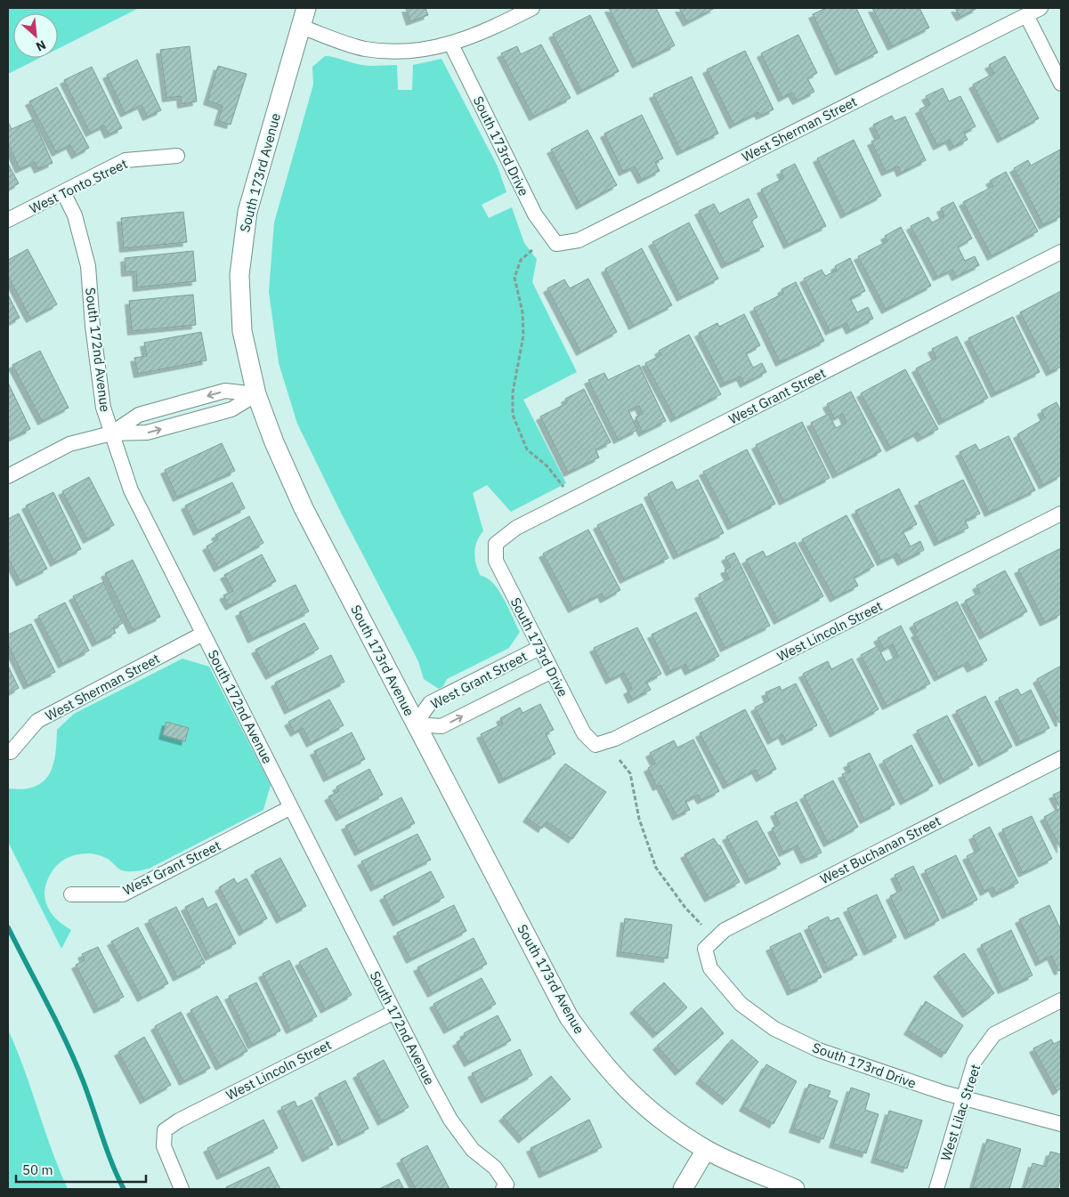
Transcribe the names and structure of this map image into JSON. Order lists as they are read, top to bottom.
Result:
{
  "streets": {
    "street": [
      "West Sherman Street",
      "South 173rd Drive",
      "South 173rd Avenue",
      "West Tonto Street",
      "South 172nd Avenue",
      "West Grant Street",
      "West Lincoln Street",
      "West Buchanan Street",
      "West Lilac Street"
    ]
  },
  "crossings": [
    ["West Sherman Street", "South 173rd Drive"],
    ["West Sherman Street", "South 172nd Avenue"],
    ["South 173rd Drive", "West Grant Street"],
    ["South 173rd Drive", "West Lincoln Street"],
    ["South 173rd Drive", "West Buchanan Street"],
    ["South 173rd Drive", "West Lilac Street"],
    ["South 173rd Avenue", "West Grant Street"],
    ["West Tonto Street", "South 172nd Avenue"],
    ["South 172nd Avenue", "West Grant Street"],
    ["South 172nd Avenue", "West Lincoln Street"]
  ],
  "scale_bar": "50 m",
  "north": "bottom right"
}
